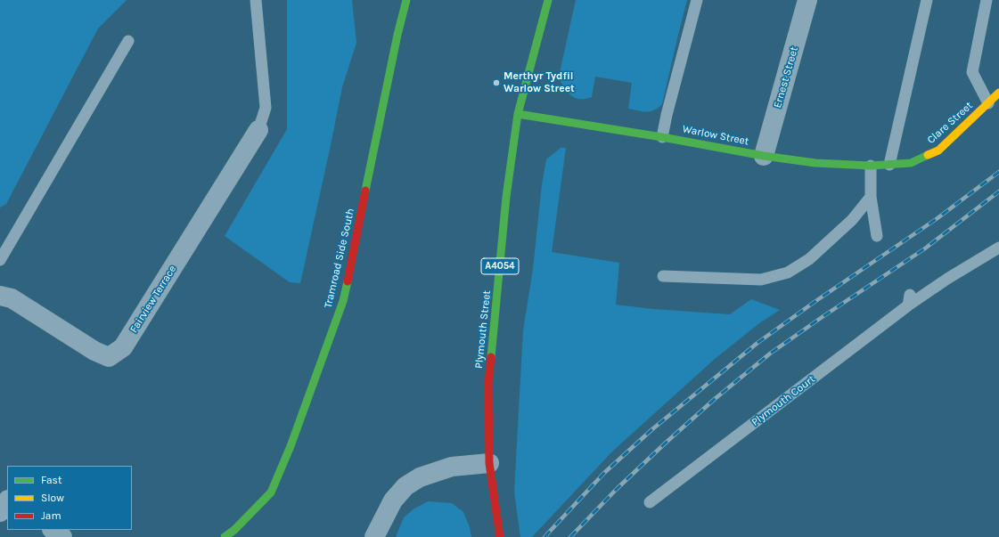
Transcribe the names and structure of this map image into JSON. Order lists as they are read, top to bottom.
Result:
{
  "streets": {
    "street": [
      "Ernest Street",
      "Clare Street",
      "Warlow Street",
      "Tramroad Side South",
      "A4054",
      "Fairview Terrace",
      "Plymouth Street"
    ],
    "lane": ["Plymouth Court"]
  },
  "crossings": [
    ["Ernest Street", "Warlow Street"],
    ["Clare Street", "Warlow Street"],
    ["Warlow Street", "Plymouth Street"]
  ],
  "places": ["Merthyr Tydfil Warlow Street"],
  "legend": ["Fast", "Slow", "Jam"]
}
